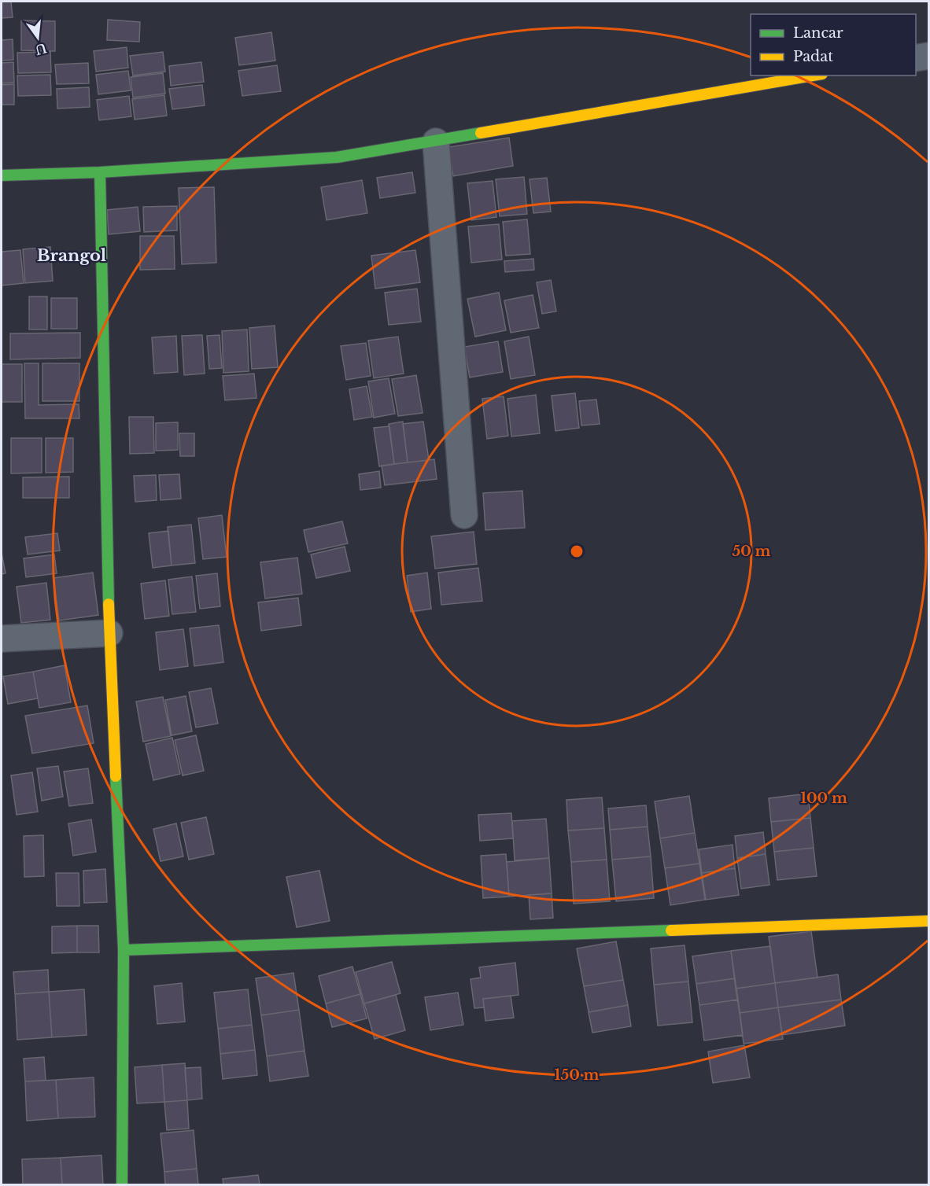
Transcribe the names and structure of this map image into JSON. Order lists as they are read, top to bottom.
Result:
{
  "districts": ["Brangol"],
  "legend": ["Lancar", "Padat"],
  "north": "bottom",
  "rings": ["50 m", "100 m", "150 m"]
}
